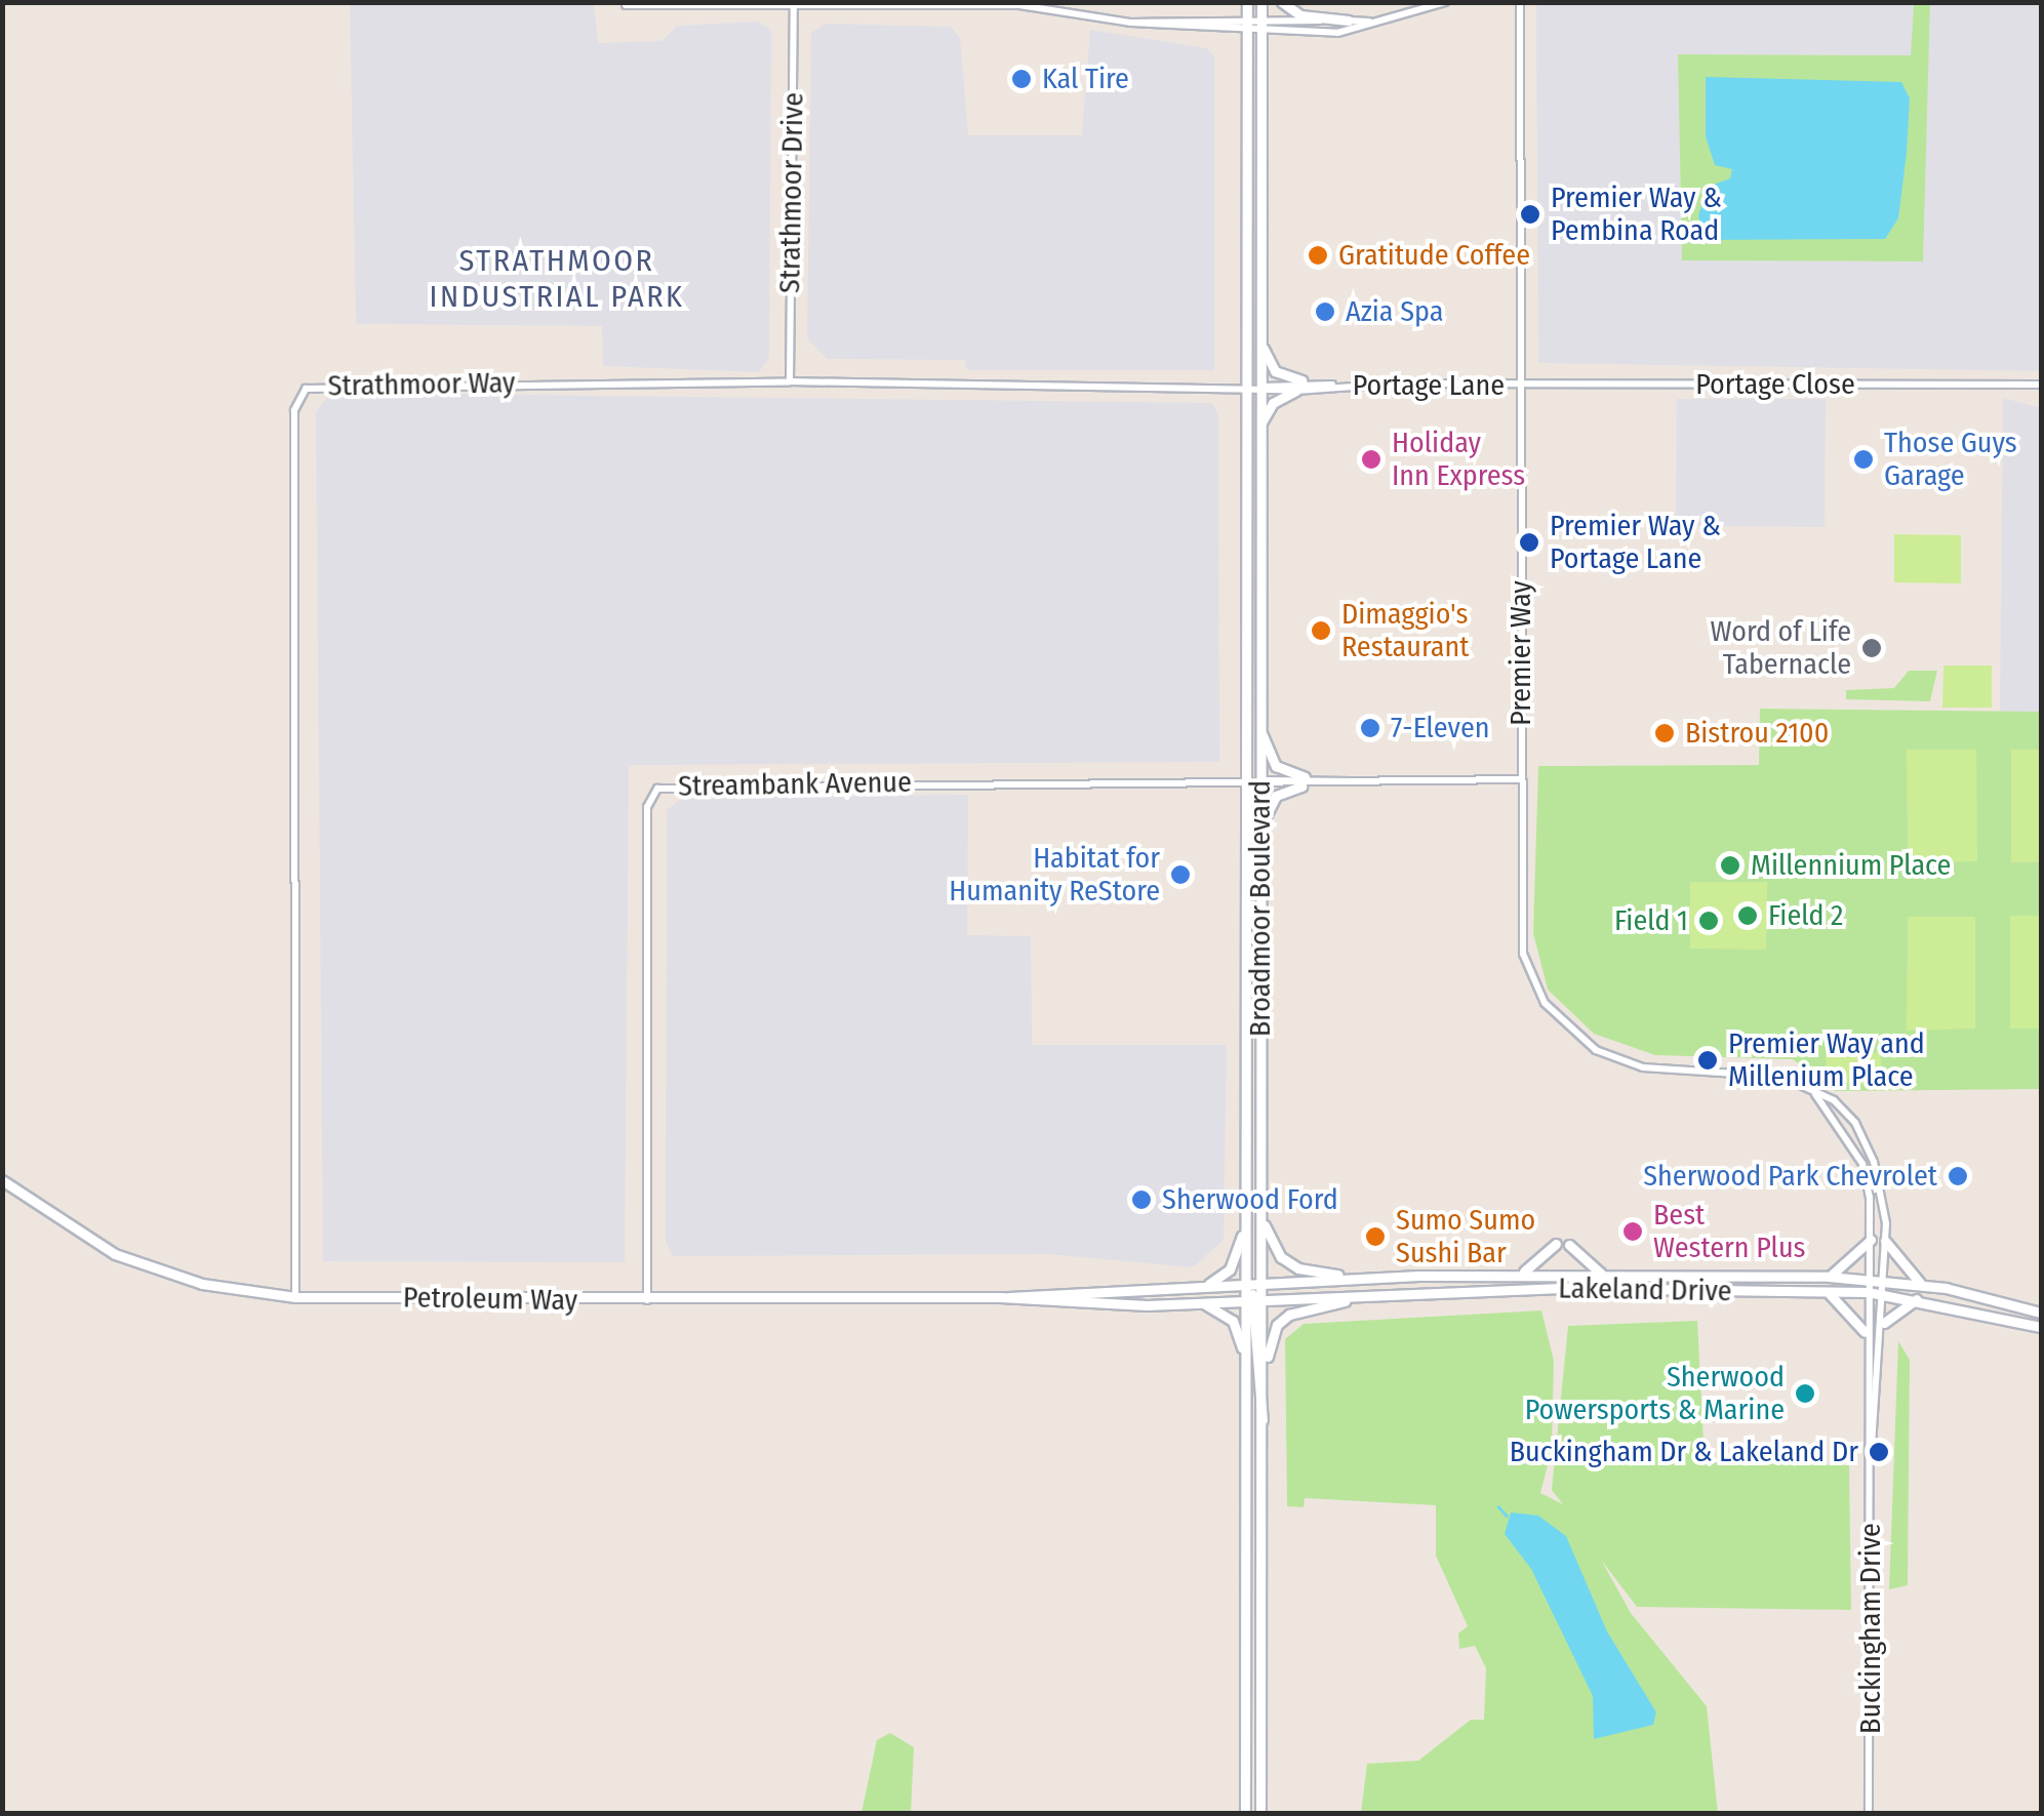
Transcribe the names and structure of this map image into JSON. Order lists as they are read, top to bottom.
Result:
{
  "streets": {
    "main road": ["Broadmoor Boulevard", "Lakeland Drive", "Petroleum Way"],
    "street": [
      "Strathmoor Drive",
      "Strathmoor Way",
      "Portage Close",
      "Portage Lane",
      "Premier Way",
      "Streambank Avenue",
      "Buckingham Drive"
    ]
  },
  "crossings": [
    ["Strathmoor Drive", "Strathmoor Way"],
    ["Strathmoor Way", "Portage Lane"],
    ["Strathmoor Way", "Broadmoor Boulevard"],
    ["Strathmoor Way", "Petroleum Way"],
    ["Portage Close", "Portage Lane"],
    ["Portage Close", "Premier Way"],
    ["Portage Lane", "Premier Way"],
    ["Portage Lane", "Broadmoor Boulevard"],
    ["Premier Way", "Streambank Avenue"],
    ["Premier Way", "Lakeland Drive"],
    ["Premier Way", "Buckingham Drive"],
    ["Streambank Avenue", "Broadmoor Boulevard"],
    ["Streambank Avenue", "Petroleum Way"],
    ["Broadmoor Boulevard", "Lakeland Drive"],
    ["Broadmoor Boulevard", "Petroleum Way"],
    ["Lakeland Drive", "Petroleum Way"],
    ["Lakeland Drive", "Buckingham Drive"]
  ],
  "districts": ["STRATHMOOR INDUSTRIAL PARK"],
  "places": [
    "Kal Tire",
    "Premier Way & Pembina Road",
    "Gratitude Coffee",
    "Azia Spa",
    "Holiday Inn Express",
    "Those Guys Garage",
    "Premier Way & Portage Lane",
    "Dimaggio's Restaurant",
    "Word of Life Tabernacle",
    "7-Eleven",
    "Bistrou 2100",
    "Millennium Place",
    "Habitat for Humanity ReStore",
    "Field 2",
    "Field 1",
    "Premier Way and Millenium Place",
    "Sherwood Park Chevrolet",
    "Sherwood Ford",
    "Best Western Plus",
    "Sumo Sumo Sushi Bar",
    "Sherwood Powersports & Marine",
    "Buckingham Dr & Lakeland Dr"
  ]
}
